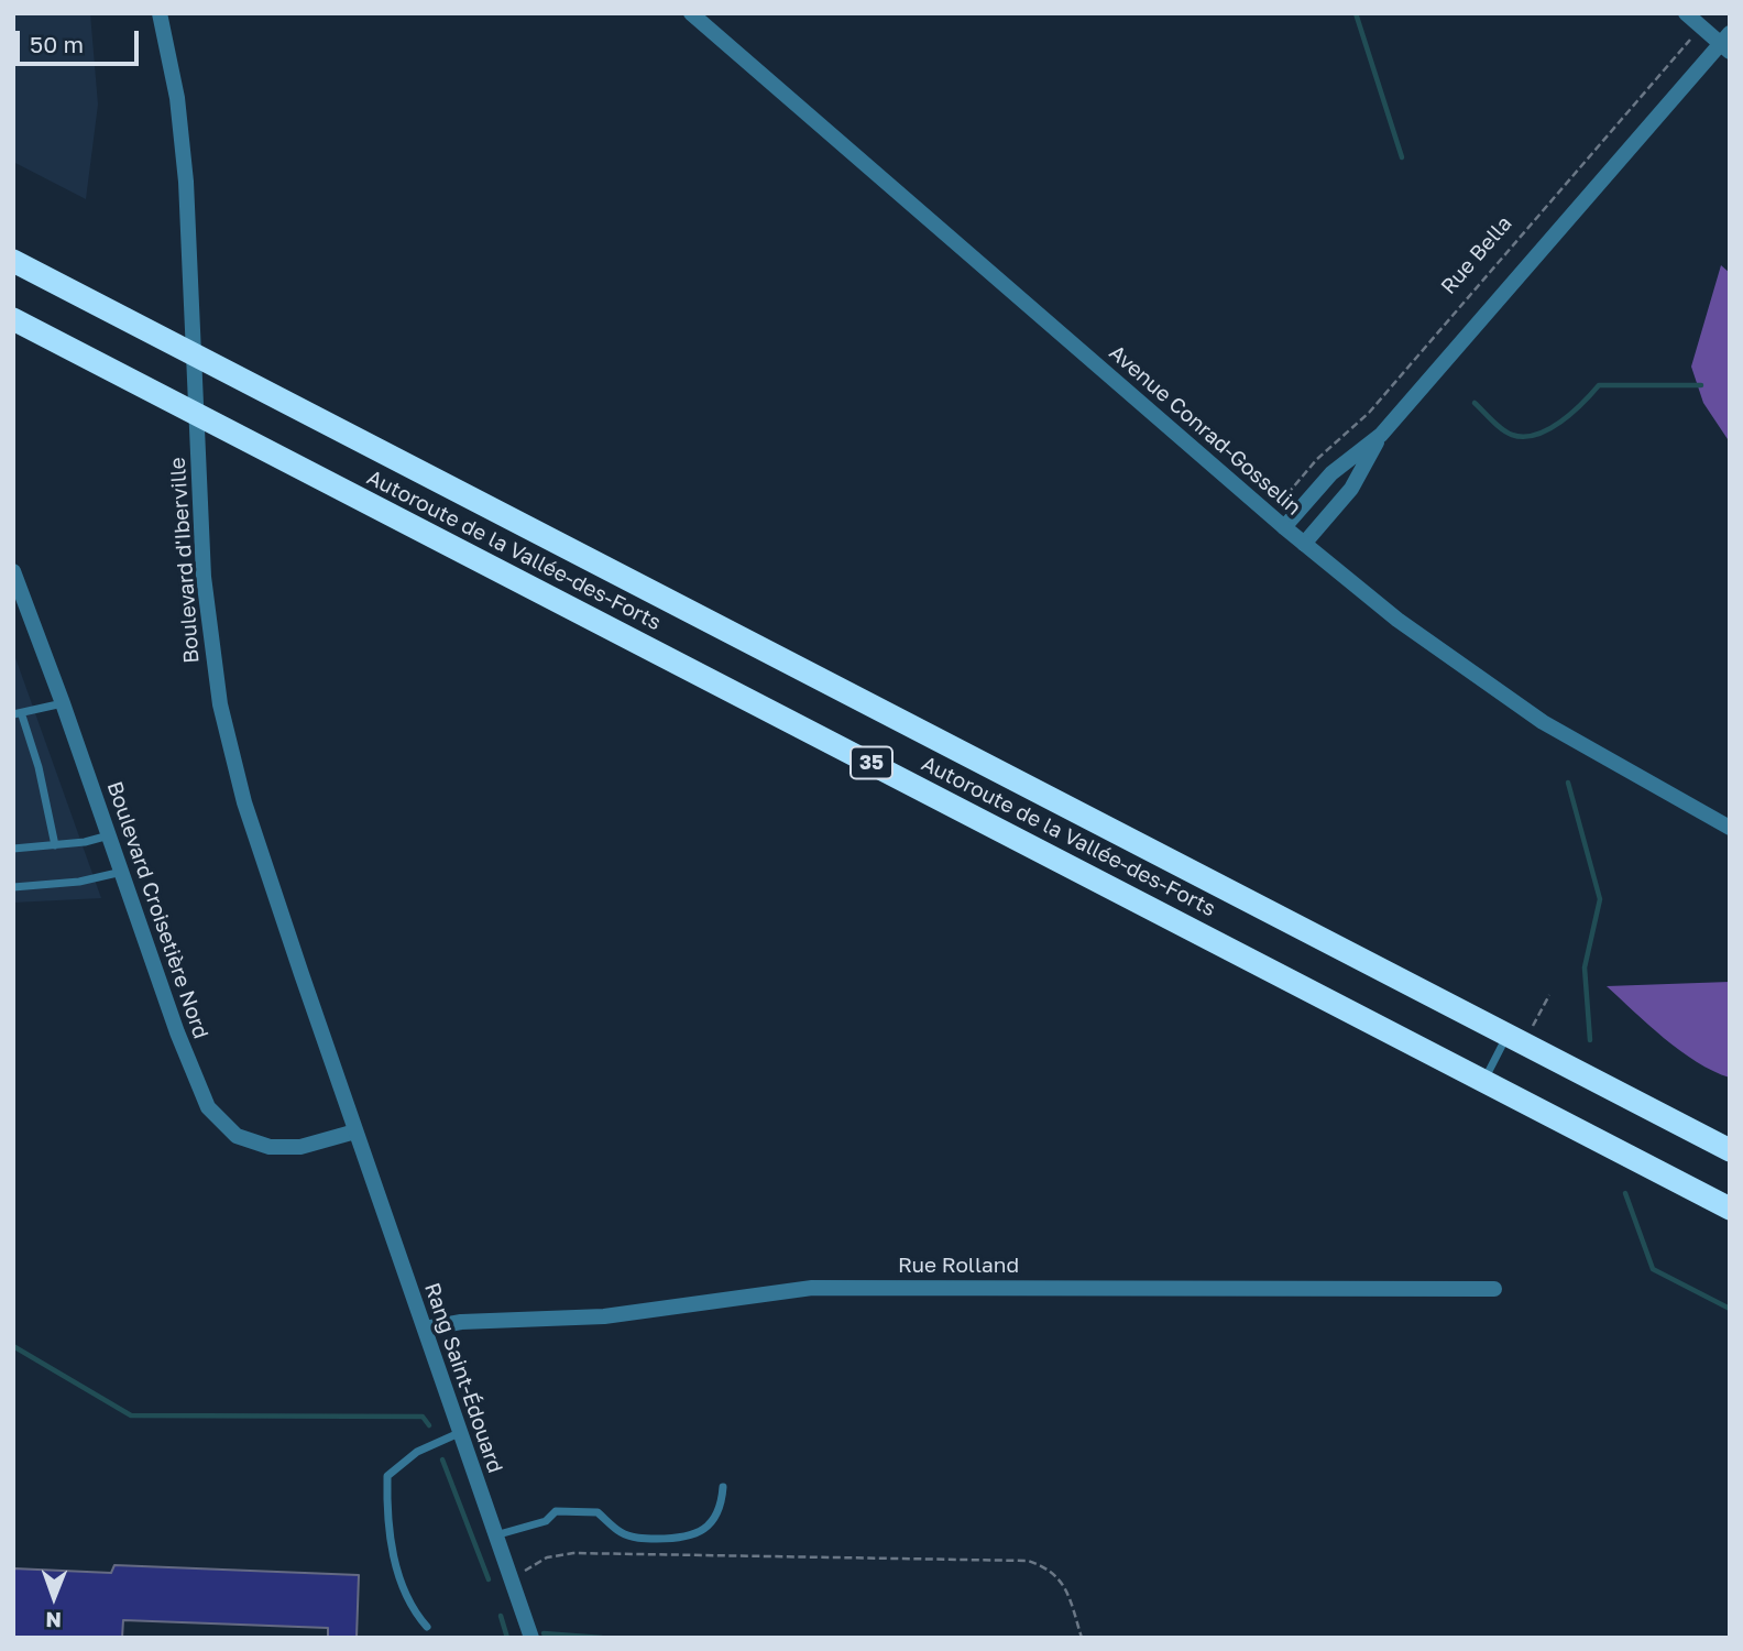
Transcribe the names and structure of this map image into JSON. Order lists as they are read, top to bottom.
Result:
{
  "streets": {
    "highway": ["Autoroute de la Vallée-des-Forts", "35"],
    "street": [
      "Avenue Conrad-Gosselin",
      "Boulevard d'Iberville",
      "Boulevard Croisetière Nord",
      "Rue Rolland",
      "Rang Saint-Édouard"
    ],
    "path": ["Rue Bella"]
  },
  "crossings": [
    ["Boulevard d'Iberville", "Boulevard Croisetière Nord"],
    ["Boulevard d'Iberville", "Rang Saint-Édouard"],
    ["Boulevard Croisetière Nord", "Rang Saint-Édouard"],
    ["Rue Rolland", "Rang Saint-Édouard"]
  ],
  "scale_bar": "50 m",
  "north": "bottom"
}
